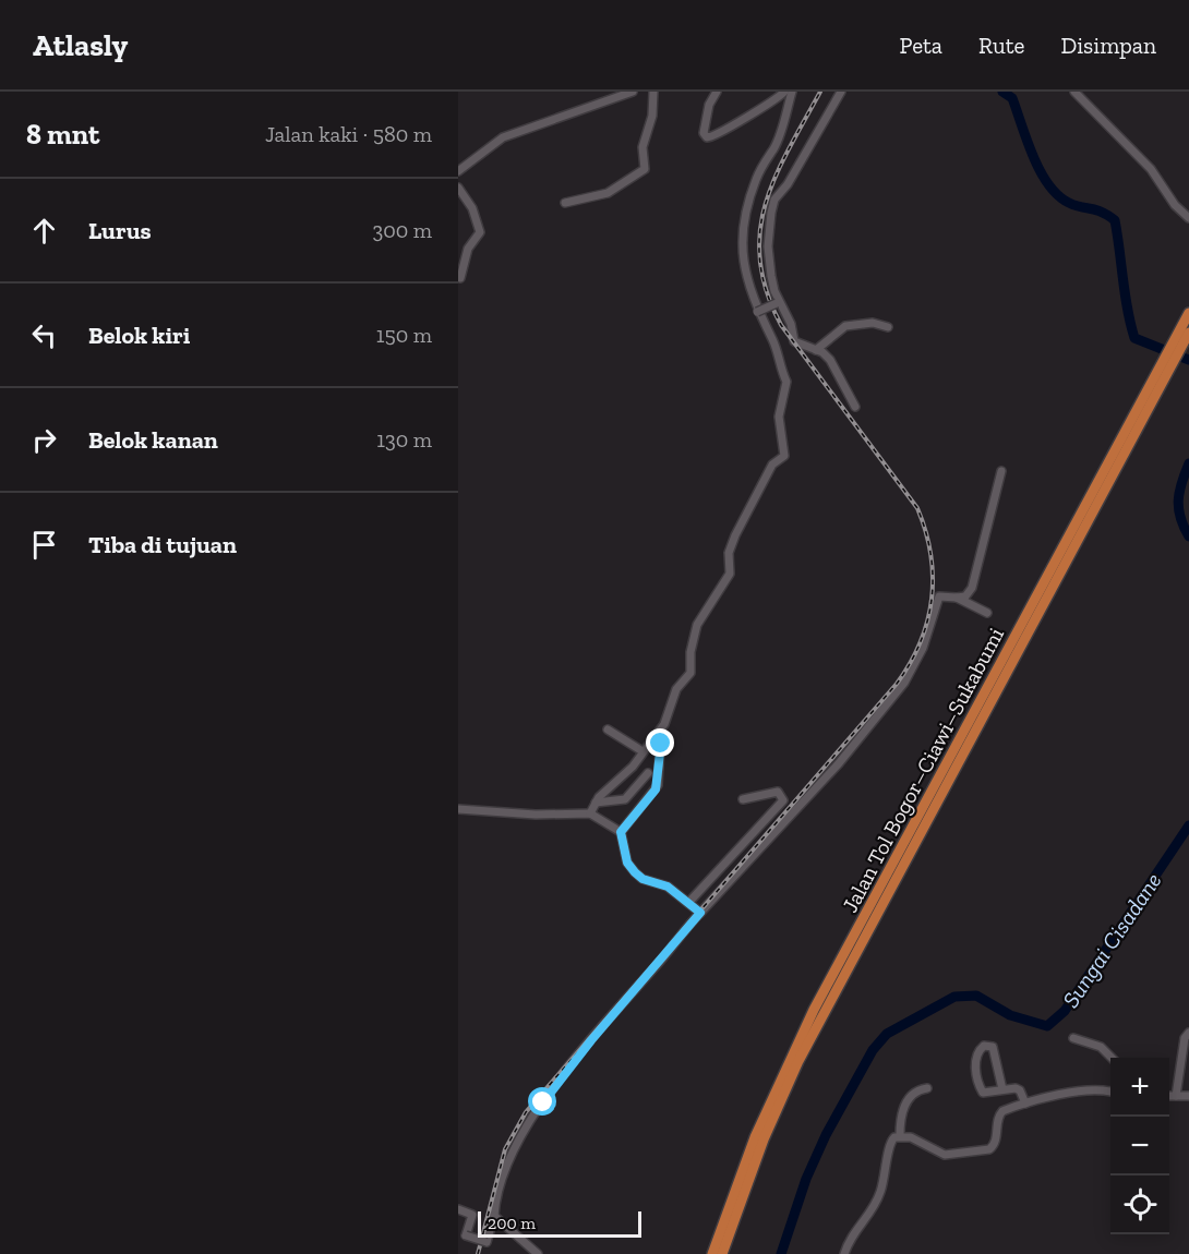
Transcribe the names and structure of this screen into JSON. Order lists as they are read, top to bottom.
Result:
{
  "streets": {
    "highway": ["Jalan Tol Bogor–Ciawi–Sukabumi"]
  },
  "water": ["Sungai Cisadane"],
  "scale_bar": "200 m",
  "page": {
    "header": "Atlasly",
    "nav": ["Peta", "Rute", "Disimpan"],
    "heading": ["8 mnt", "Jalan kaki · 580 m"],
    "list": [
      ["Lurus", "300 m"],
      ["Belok kiri", "150 m"],
      ["Belok kanan", "130 m"],
      "Tiba di tujuan"
    ],
    "map_buttons": ["+", "−"],
    "scale": "200 m"
  }
}
